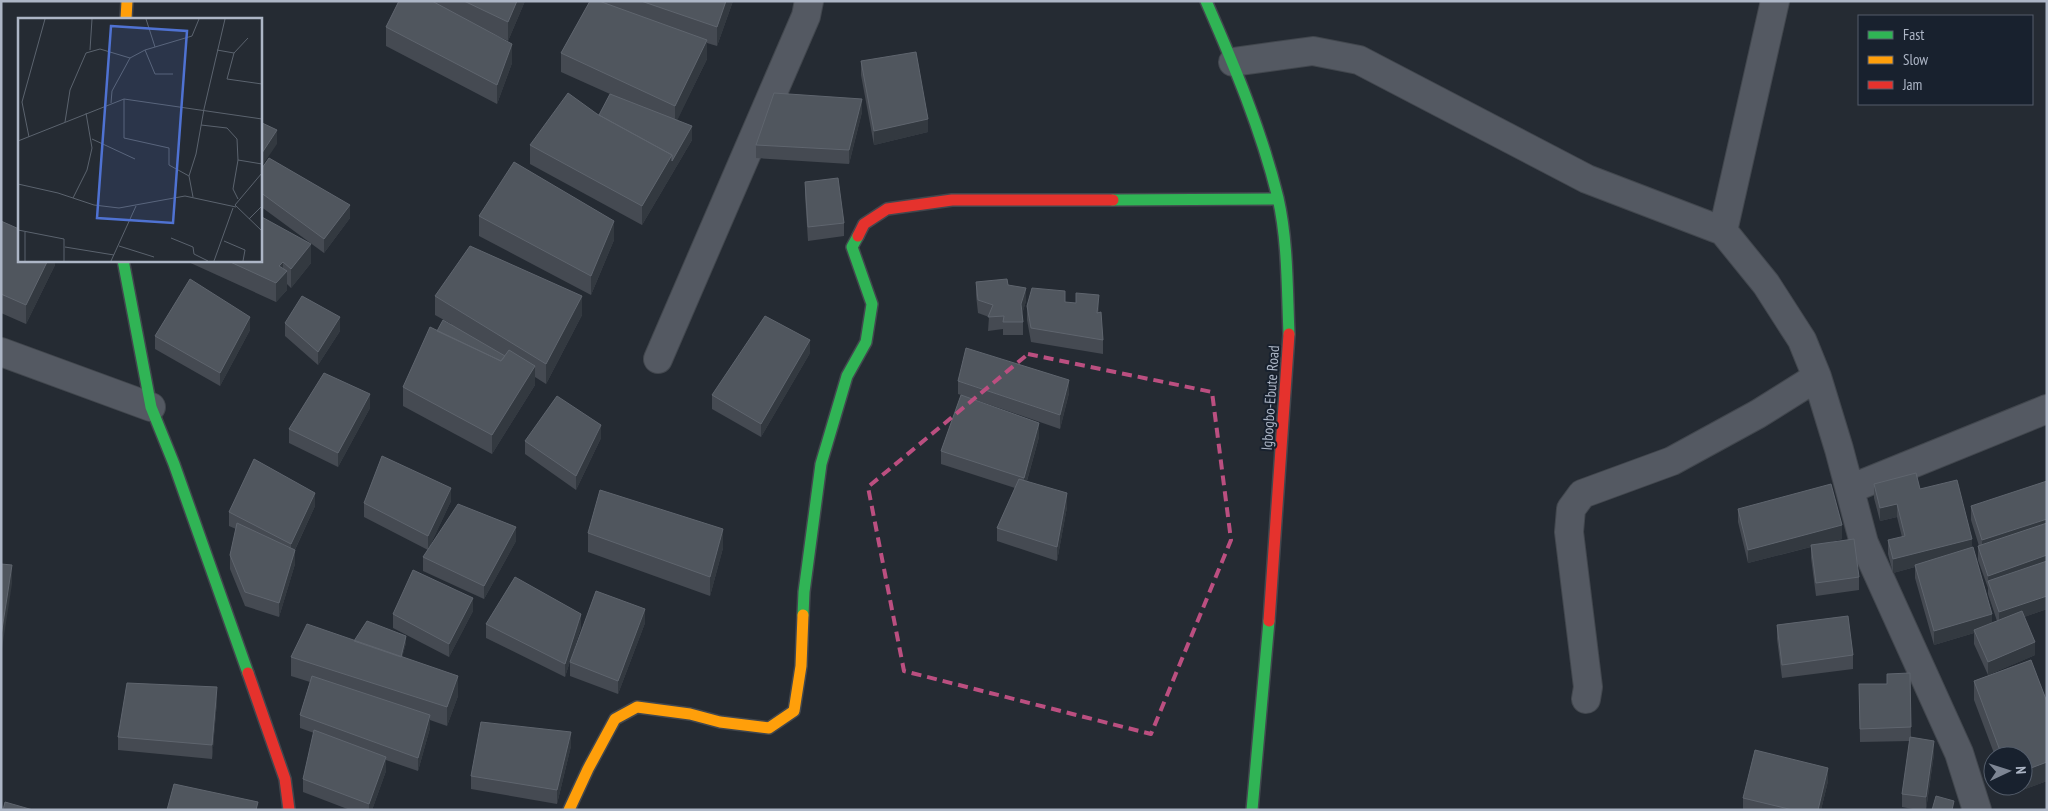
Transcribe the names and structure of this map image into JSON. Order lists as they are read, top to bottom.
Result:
{
  "streets": {
    "street": ["Igbogbo-Ebute Road"]
  },
  "legend": ["Fast", "Slow", "Jam"],
  "north": "right"
}
